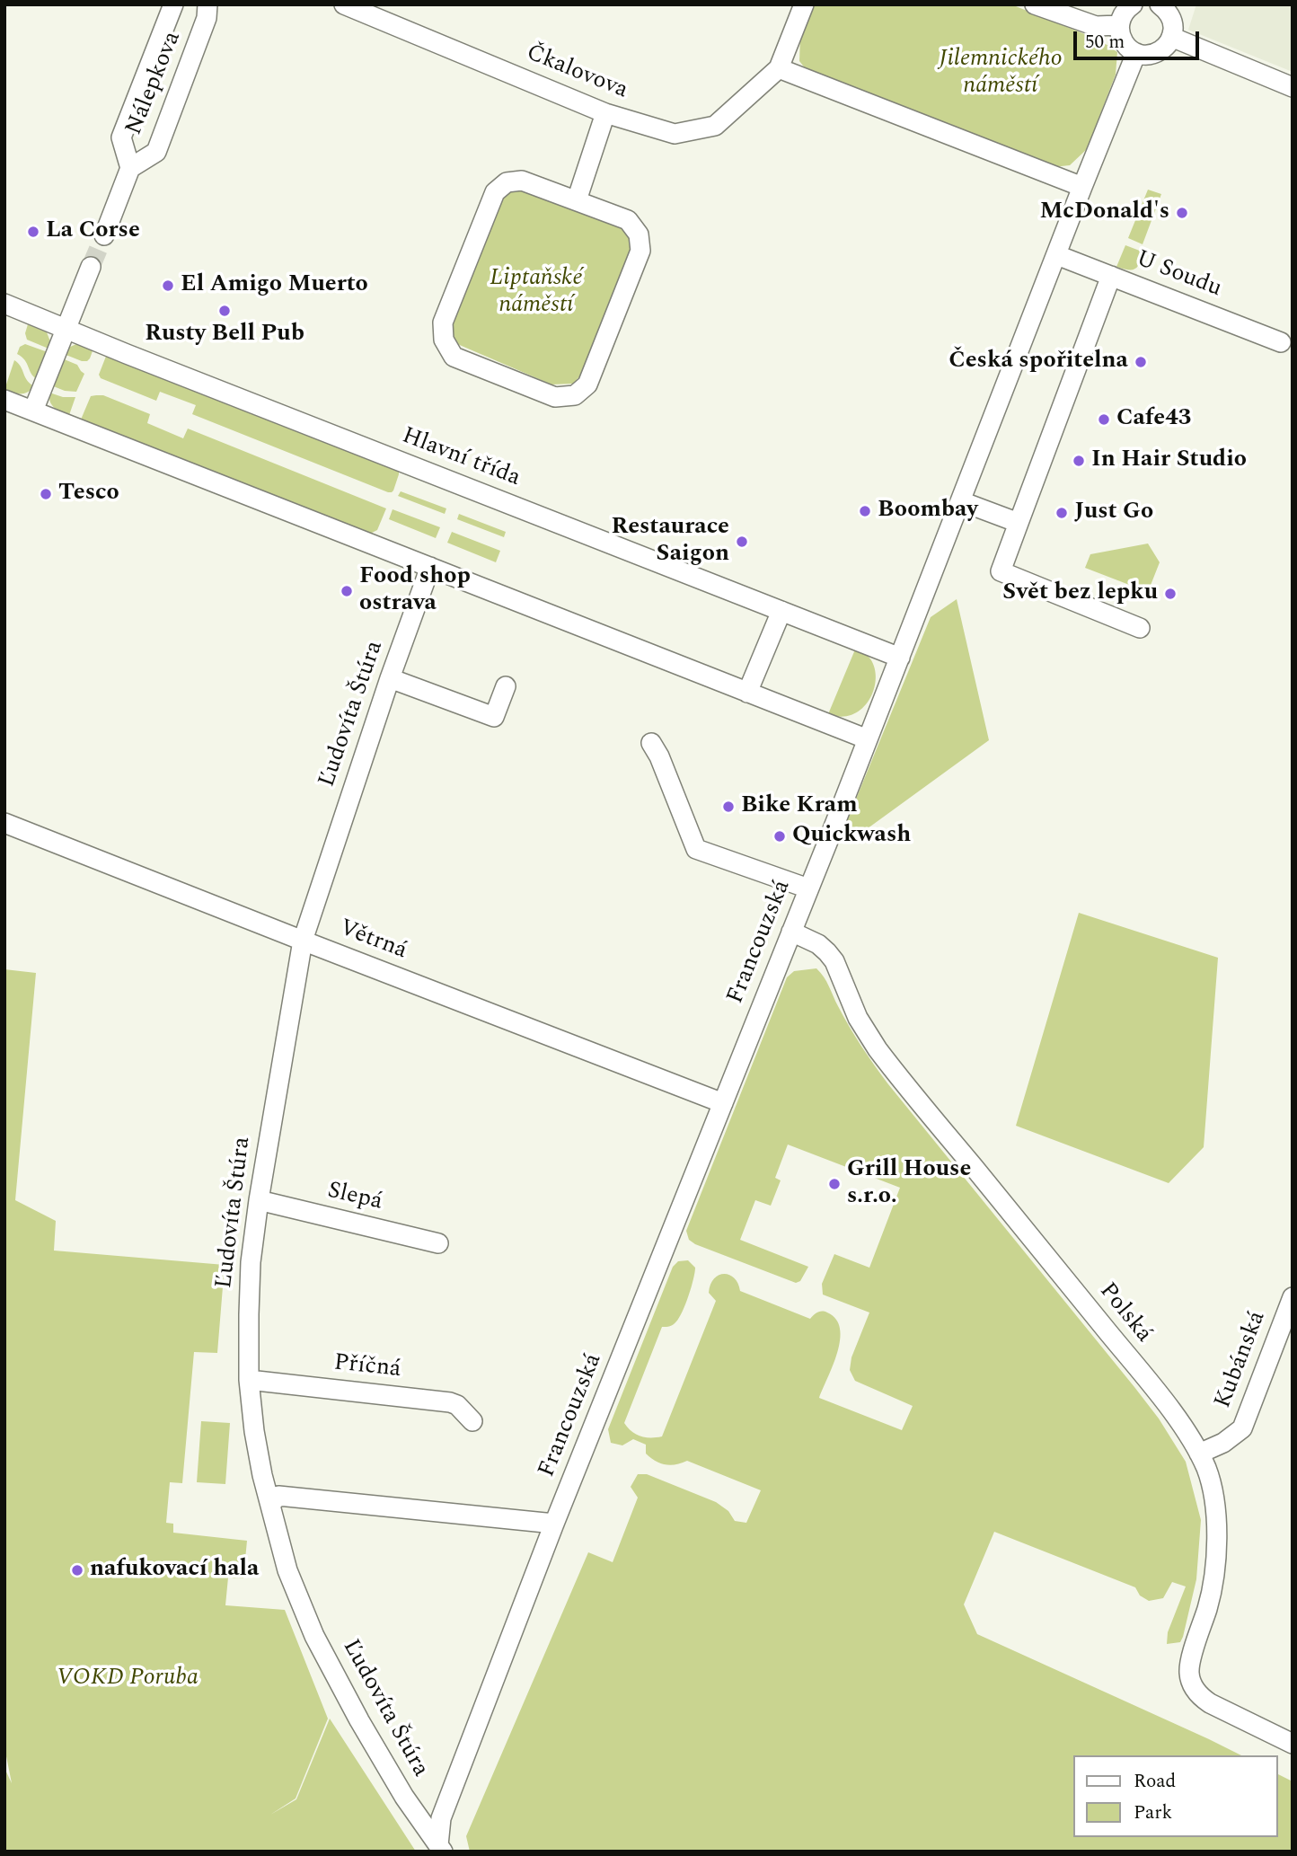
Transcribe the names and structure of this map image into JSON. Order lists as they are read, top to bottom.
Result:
{
  "streets": {
    "street": [
      "Čkalovova",
      "Nálepkova",
      "U Soudu",
      "Hlavní třída",
      "Ľudovíta Štúra",
      "Větrná",
      "Francouzská",
      "Slepá",
      "Polská",
      "Kubánská",
      "Příčná"
    ]
  },
  "crossings": [
    ["U Soudu", "Francouzská"],
    ["Hlavní třída", "Francouzská"],
    ["Ľudovíta Štúra", "Větrná"],
    ["Ľudovíta Štúra", "Francouzská"],
    ["Ľudovíta Štúra", "Slepá"],
    ["Ľudovíta Štúra", "Příčná"],
    ["Větrná", "Francouzská"],
    ["Francouzská", "Polská"],
    ["Polská", "Kubánská"]
  ],
  "parks": ["Jilemnického náměstí", "Liptaňské náměstí", "VOKD Poruba"],
  "places": [
    "McDonald's",
    "La Corse",
    "El Amigo Muerto",
    "Rusty Bell Pub",
    "Česká spořitelna",
    "Cafe43",
    "In Hair Studio",
    "Tesco",
    "Boombay",
    "Just Go",
    "Restaurace Saigon",
    "Food shop ostrava",
    "Svět bez lepku",
    "Bike Kram",
    "Quickwash",
    "Grill House s.r.o.",
    "nafukovací hala"
  ],
  "legend": ["Road", "Park"],
  "scale_bar": "50 m"
}
